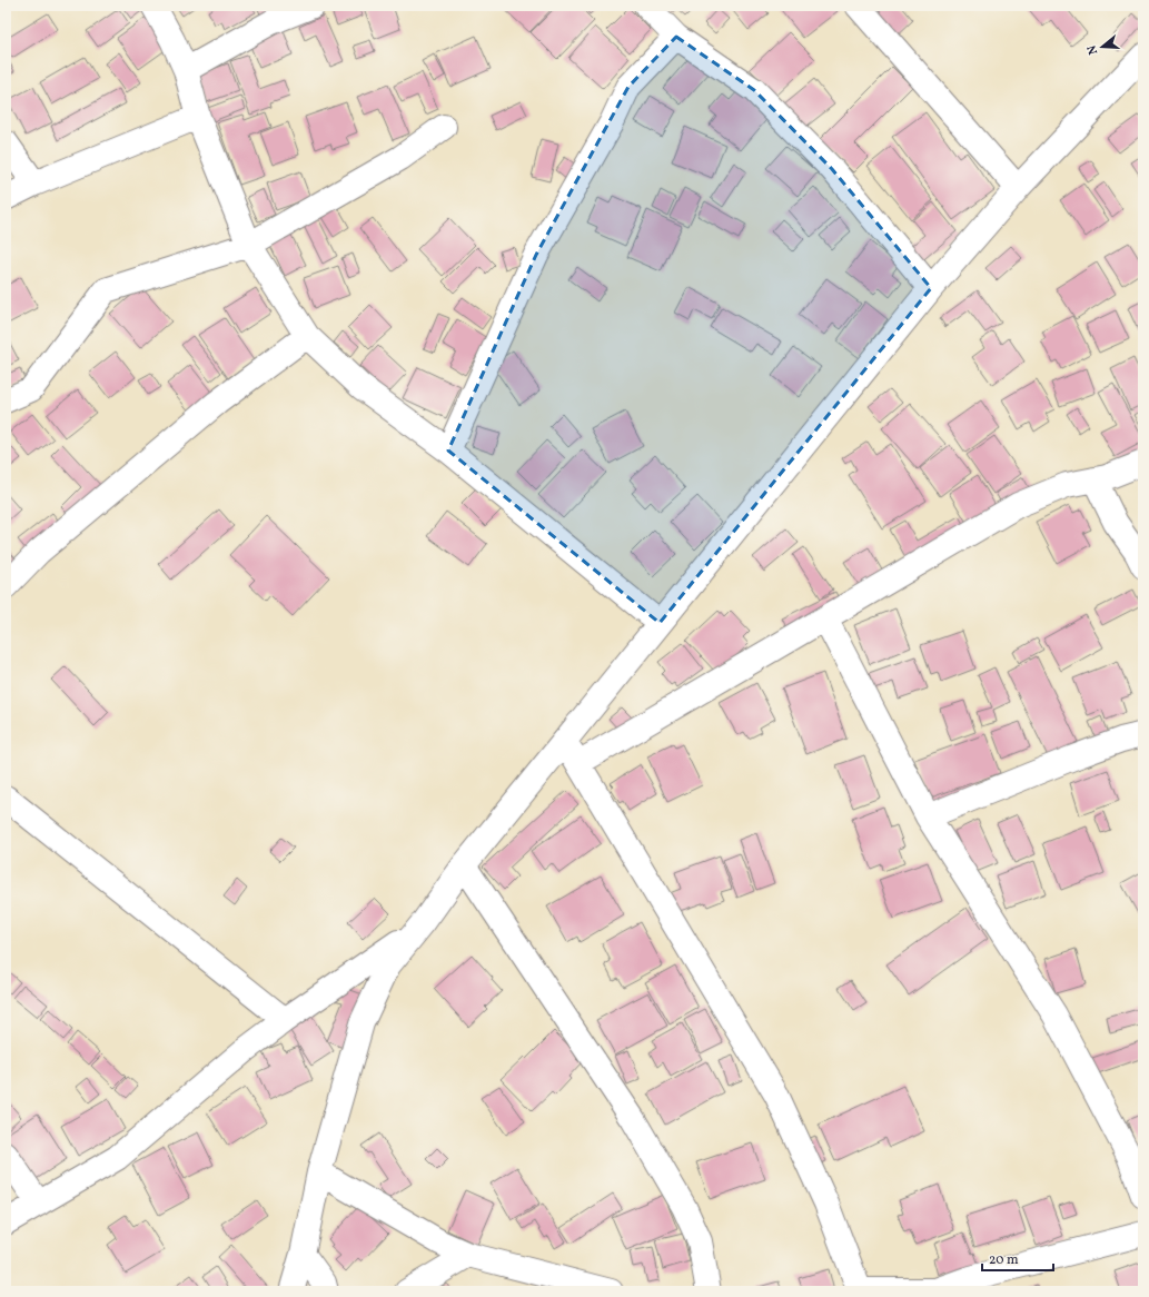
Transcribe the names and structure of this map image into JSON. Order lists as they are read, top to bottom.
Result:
{
  "scale_bar": "20 m",
  "north": "left"
}
